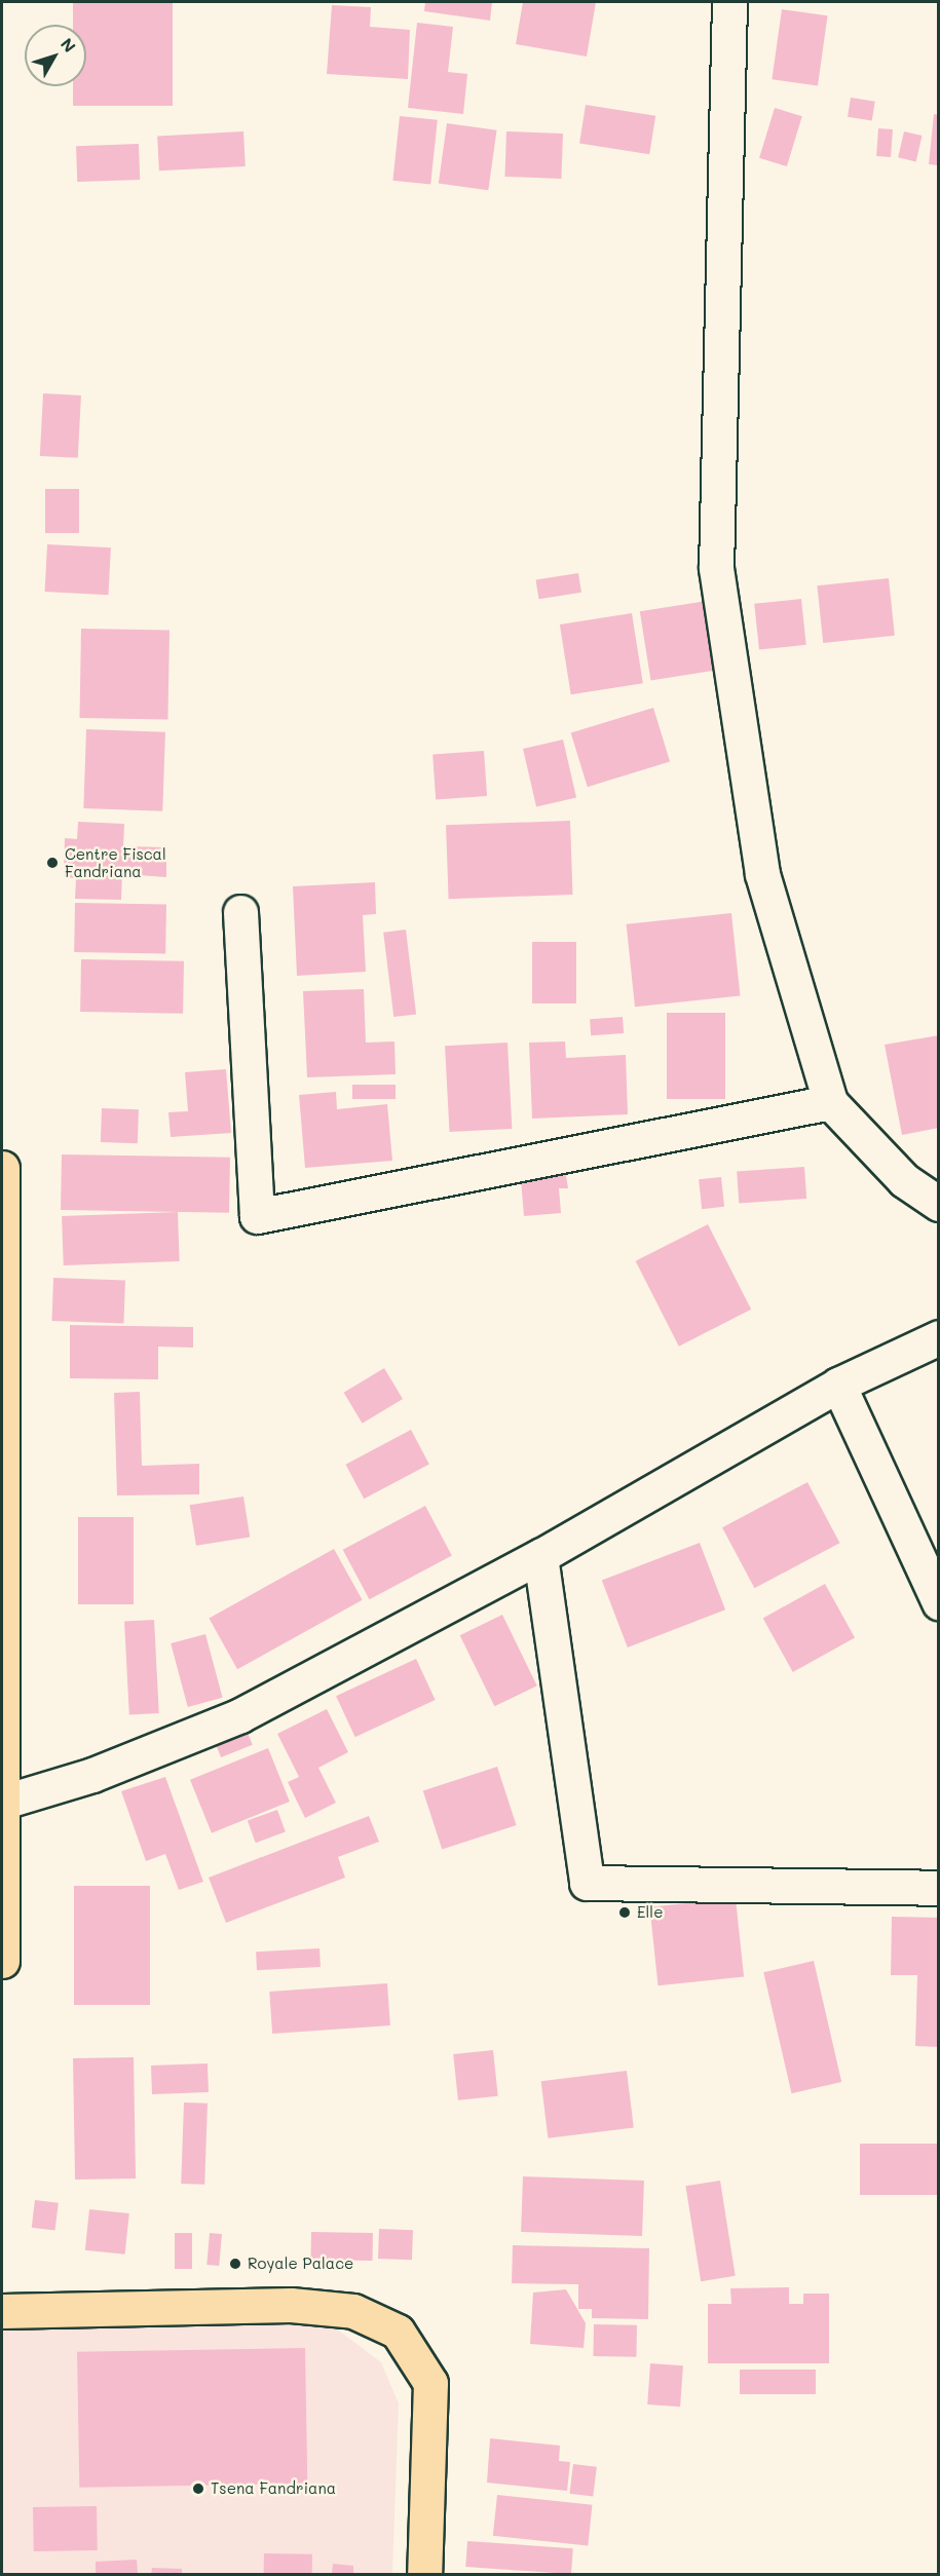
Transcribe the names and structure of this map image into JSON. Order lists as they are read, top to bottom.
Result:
{
  "places": [
    "Centre Fiscal Fandriana",
    "Elle",
    "Royale Palace",
    "Tsena Fandriana"
  ],
  "north": "top right"
}
